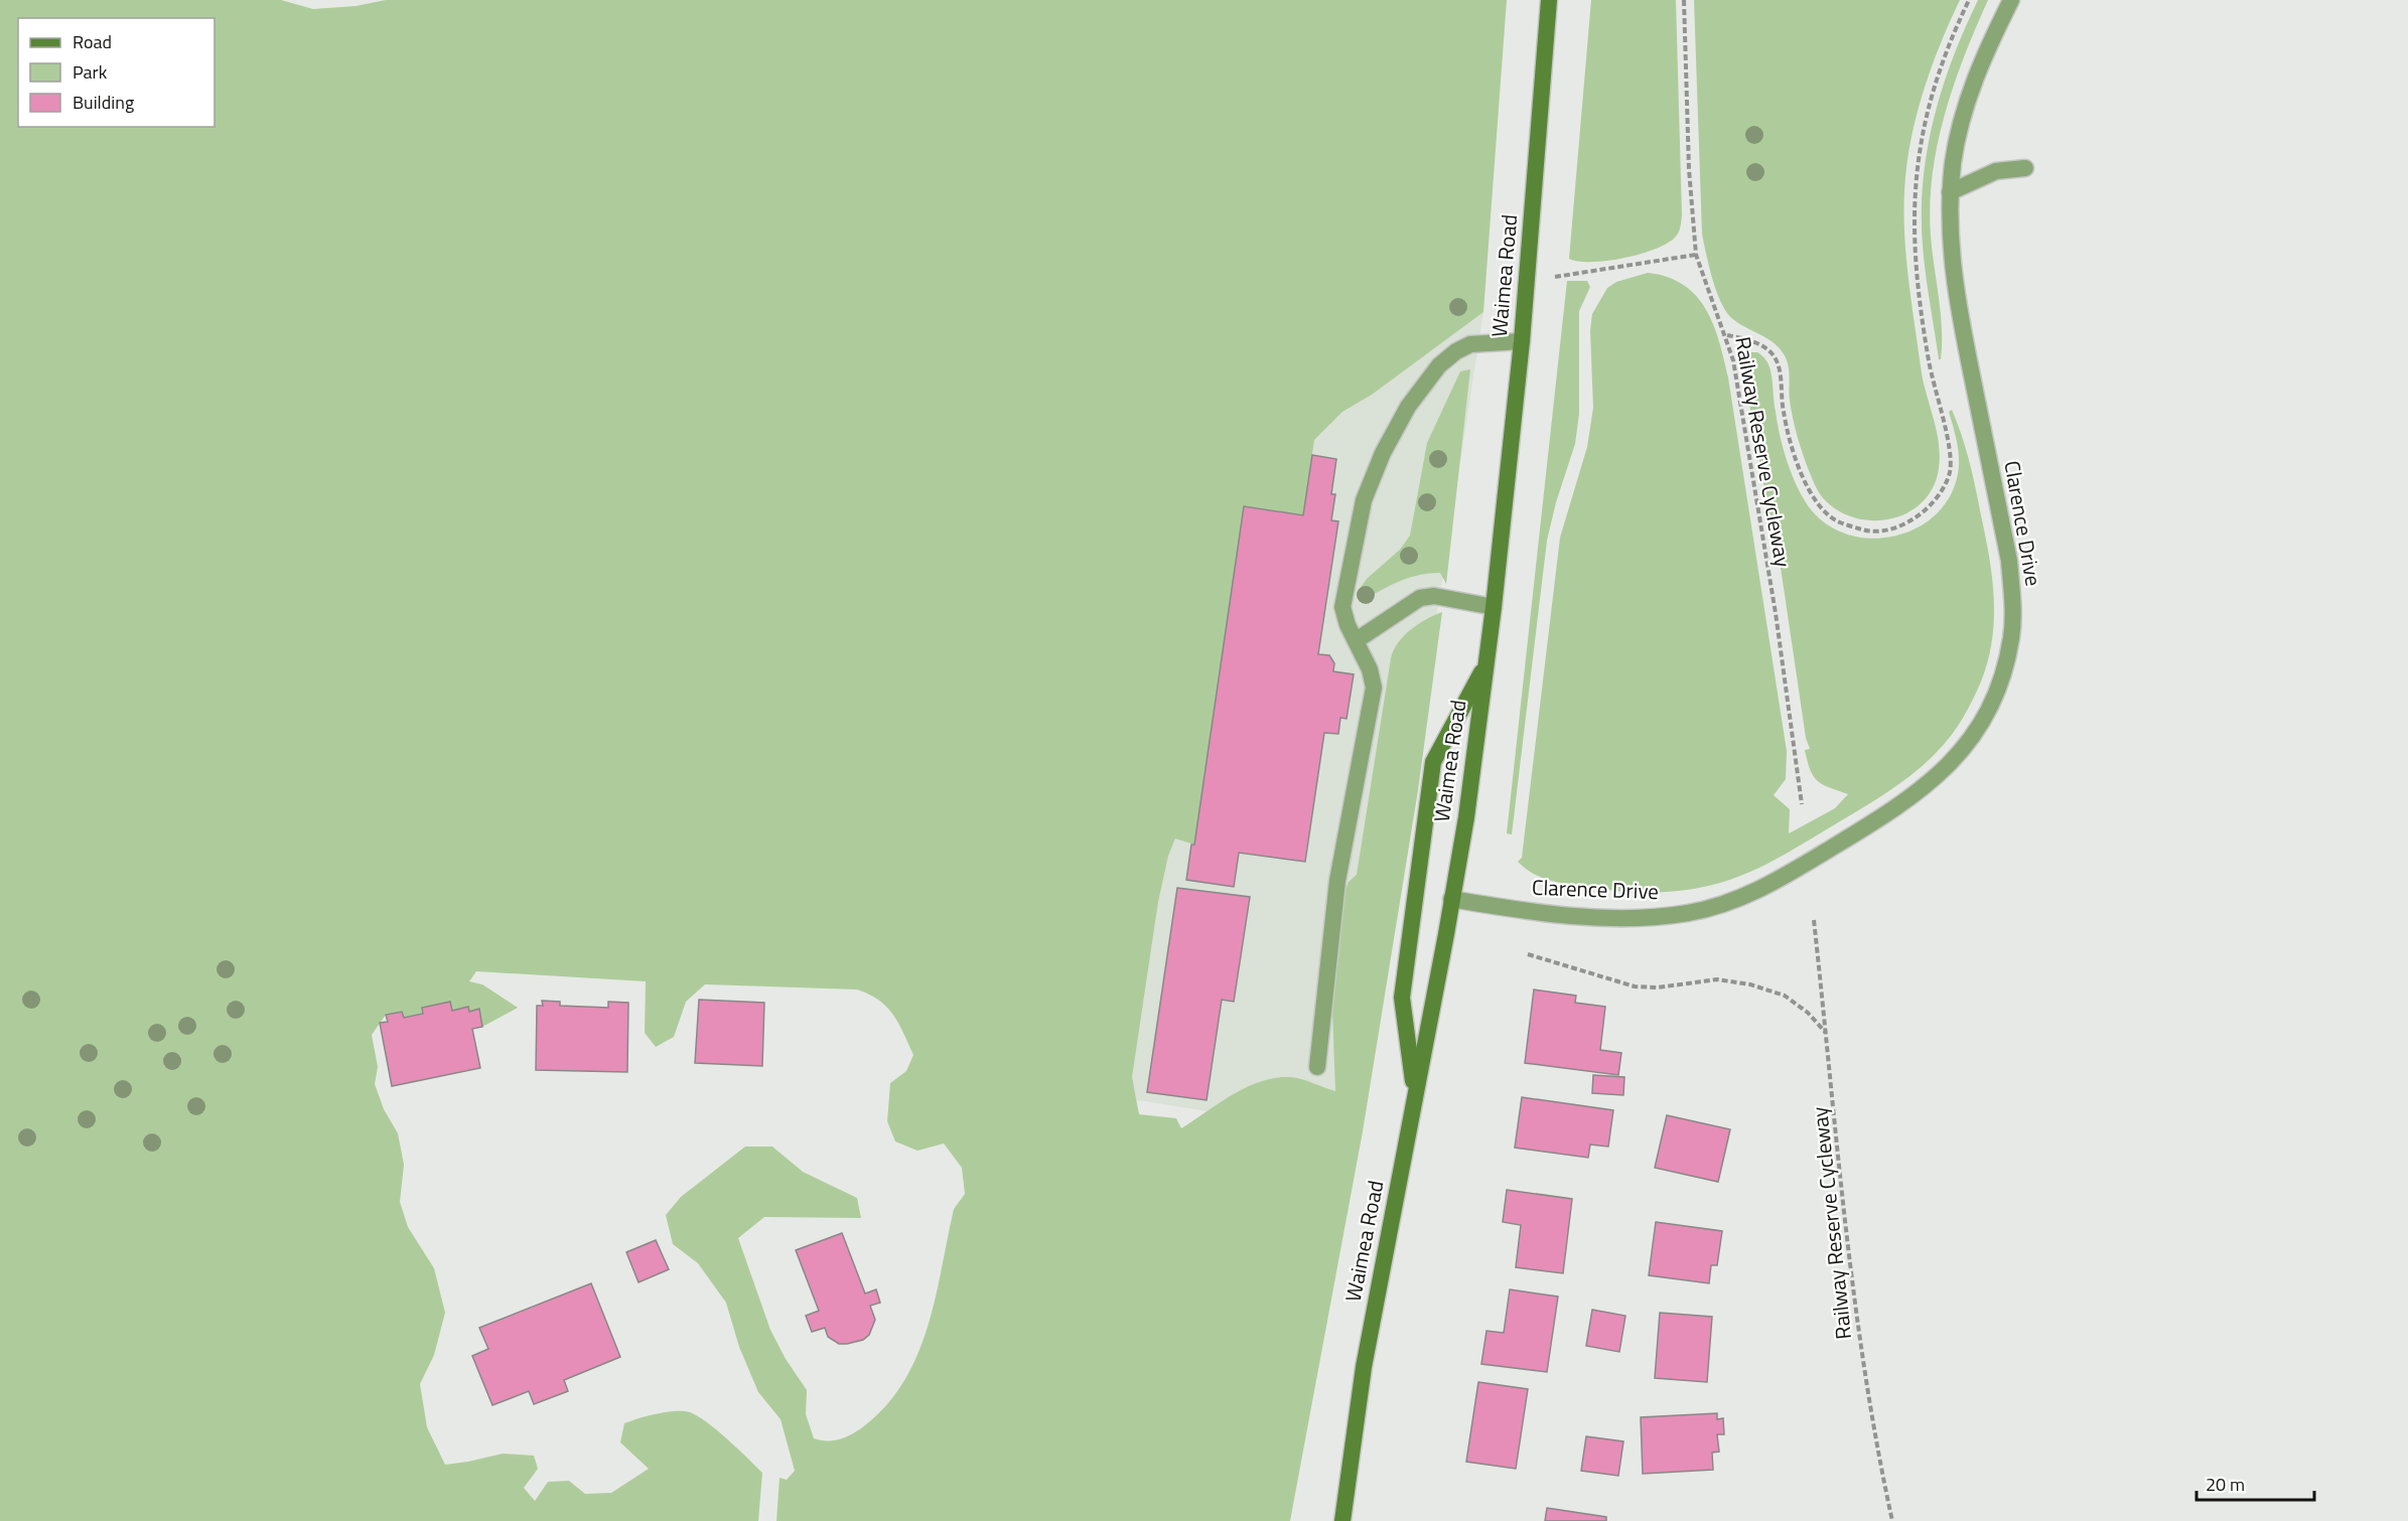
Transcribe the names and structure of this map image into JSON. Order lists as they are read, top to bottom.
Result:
{
  "streets": {
    "main road": ["Waimea Road"],
    "street": ["Clarence Drive"],
    "path": ["Railway Reserve Cycleway"]
  },
  "crossings": [
    ["Waimea Road", "Clarence Drive"]
  ],
  "legend": ["Road", "Park", "Building"],
  "scale_bar": "20 m"
}
